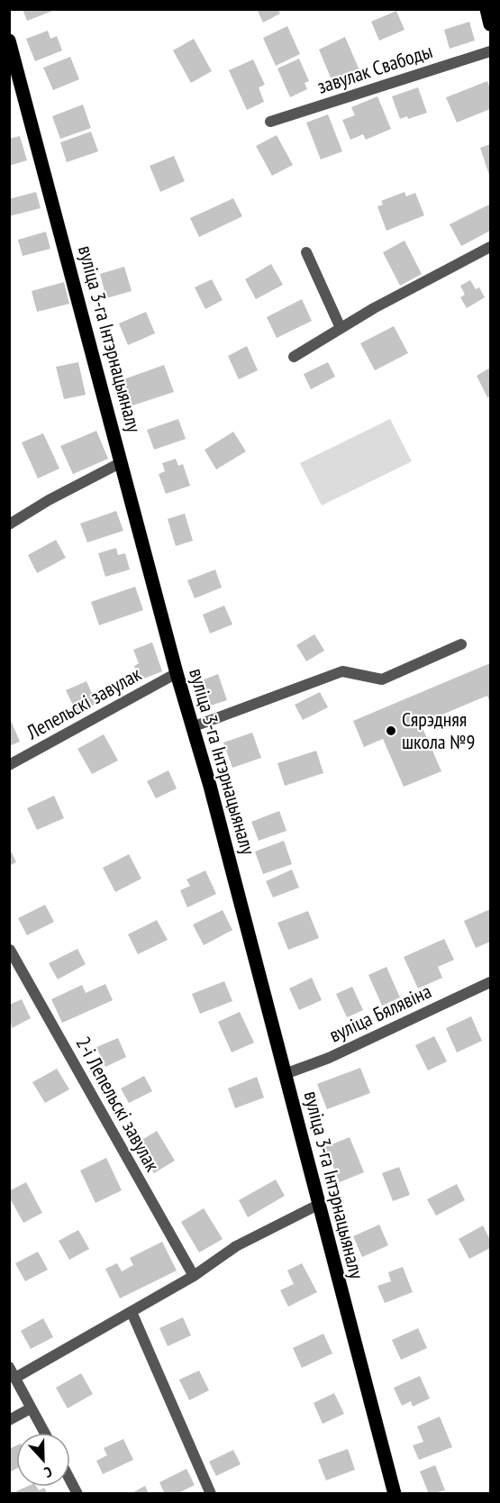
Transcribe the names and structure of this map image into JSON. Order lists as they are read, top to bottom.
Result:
{
  "streets": {
    "main road": ["вуліца 3-га Інтэрнацыяналу"],
    "street": [
      "завулак Свабоды",
      "Лепельскі завулак",
      "вуліца Бялявіна",
      "2-і Лепельскі завулак"
    ]
  },
  "crossings": [
    ["вуліца 3-га Інтэрнацыяналу", "Лепельскі завулак"],
    ["вуліца 3-га Інтэрнацыяналу", "вуліца Бялявіна"]
  ],
  "places": ["Сярэдняя школа №9"],
  "north": "bottom"
}
